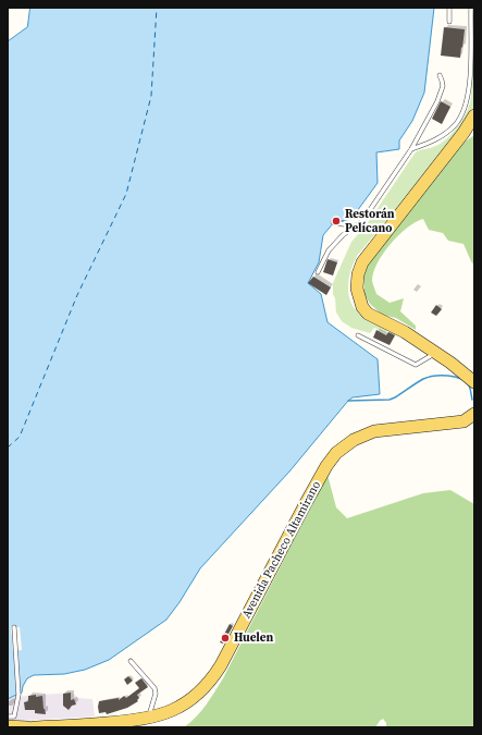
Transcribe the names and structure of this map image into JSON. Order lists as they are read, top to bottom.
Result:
{
  "streets": {
    "main road": ["Avenida Pacheco Altamirano"]
  },
  "places": ["Restorán Pelícano", "Huelen"]
}
